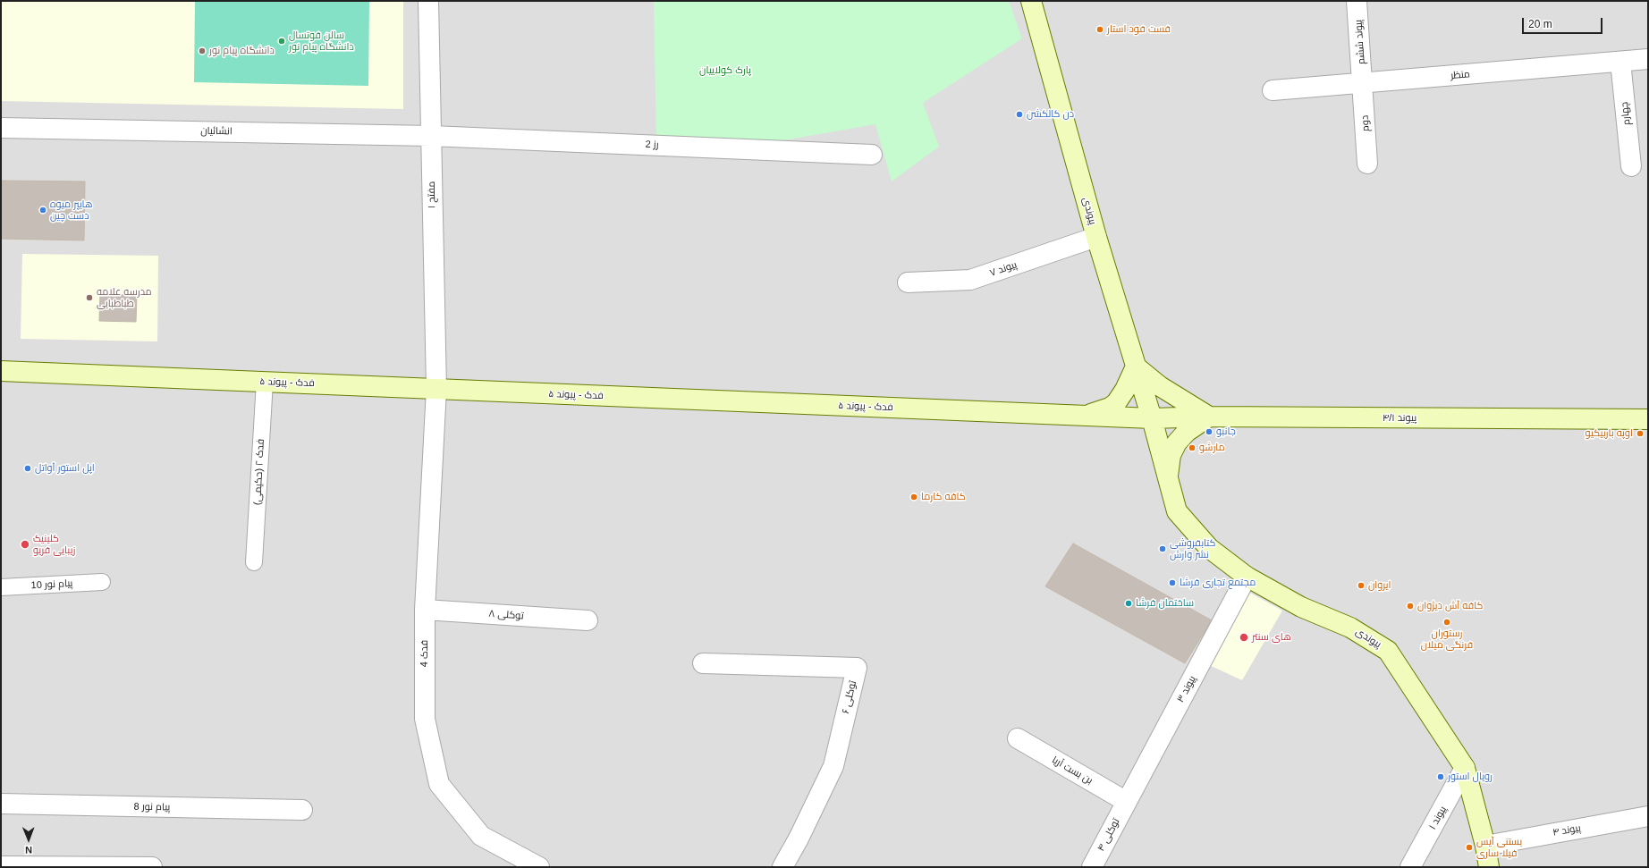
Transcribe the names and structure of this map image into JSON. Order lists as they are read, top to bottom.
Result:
{
  "streets": {
    "street": [
      "پیوند ششم",
      "منظر",
      "چهارم",
      "دوم",
      "انشائیان",
      "رز 2",
      "مفتح ۱",
      "پیوندی",
      "پیوند ۷",
      "فدک - پیوند ۵",
      "پیوند ۴/۱",
      "توکلی ۸",
      "فدک 4",
      "پیوند ۳",
      "توکلی ۶",
      "بن بست آریا",
      "پیام نور 8",
      "پیوند ۱",
      "پیوند ۴",
      "توکلی ۴"
    ],
    "lane": ["فدک ۲ (حکیمی)", "پیام نور 10"]
  },
  "crossings": [
    ["پیوند ششم", "منظر"],
    ["پیوند ششم", "دوم"],
    ["منظر", "چهارم"],
    ["منظر", "دوم"],
    ["انشائیان", "رز 2"],
    ["انشائیان", "مفتح ۱"],
    ["رز 2", "مفتح ۱"],
    ["مفتح ۱", "فدک - پیوند ۵"],
    ["مفتح ۱", "فدک 4"],
    ["پیوندی", "پیوند ۷"],
    ["پیوندی", "فدک - پیوند ۵"],
    ["پیوندی", "پیوند ۴/۱"],
    ["پیوندی", "پیوند ۳"],
    ["پیوندی", "پیوند ۱"],
    ["پیوندی", "پیوند ۴"],
    ["فدک - پیوند ۵", "پیوند ۴/۱"],
    ["فدک - پیوند ۵", "فدک ۲ (حکیمی)"],
    ["فدک - پیوند ۵", "فدک 4"],
    ["توکلی ۸", "فدک 4"],
    ["پیوند ۳", "بن بست آریا"],
    ["پیوند ۳", "توکلی ۴"],
    ["بن بست آریا", "توکلی ۴"]
  ],
  "parks": ["پارک کولاییان"],
  "places": [
    "فست فود استار",
    "سالن فوتسال دانشگاه پیام نور",
    "دانشگاه پیام نور",
    "دن کالکشن",
    "هایپر میوه دست چین",
    "مدرسه علامه طباطبایی",
    "جانبو",
    "اوپه باربیکیو",
    "مارشو",
    "اپل استور آواتل",
    "کافه کارما",
    "کلینیک زیبایی فریو",
    "کتابفروشی نشر وارش",
    "مجتمع تجاری فرشا",
    "ایروان",
    "ساختمان فرشا",
    "کافه آش دیژوان",
    "رستوران فرنگی میلان",
    "های سنتر",
    "رویال استور",
    "بستنی آیس فیلا ساری"
  ],
  "scale_bar": "20 m",
  "north": "bottom"
}
